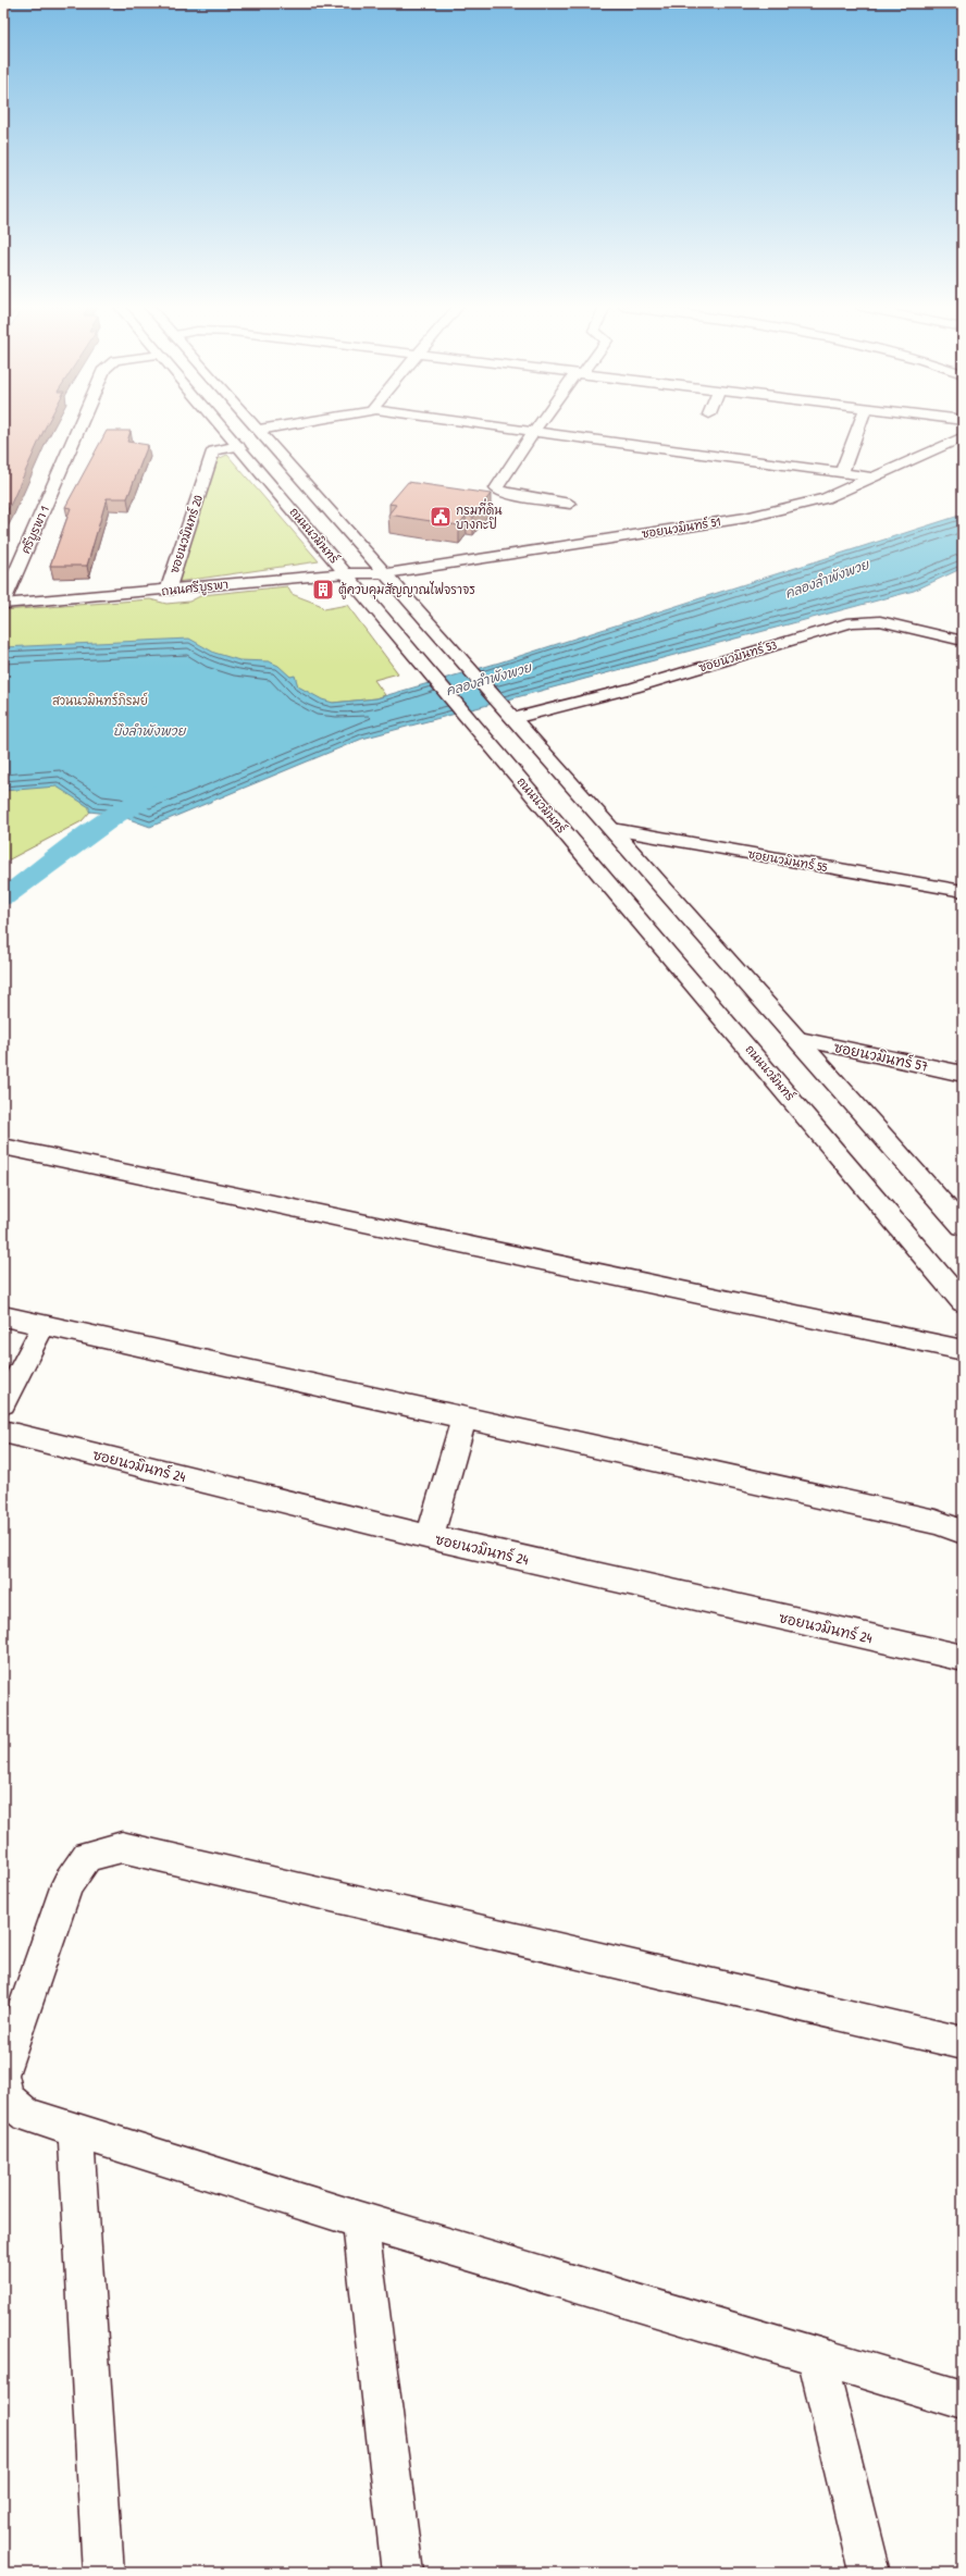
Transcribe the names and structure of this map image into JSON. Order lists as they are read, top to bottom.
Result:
{
  "streets": {
    "street": [
      "ซอยนวมินทร์ 51",
      "ศรีบูรพา 1",
      "ซอยนวมินทร์ 20",
      "ถนนนวมินทร์",
      "ถนนศรีบูรพา",
      "ซอยนวมินทร์ 53",
      "ซอยนวมินทร์ 55",
      "ซอยนวมินทร์ 57",
      "ซอยนวมินทร์ 24"
    ]
  },
  "crossings": [
    ["ซอยนวมินทร์ 51", "ถนนนวมินทร์"],
    ["ซอยนวมินทร์ 51", "ถนนศรีบูรพา"],
    ["ศรีบูรพา 1", "ถนนศรีบูรพา"],
    ["ซอยนวมินทร์ 20", "ถนนนวมินทร์"],
    ["ซอยนวมินทร์ 20", "ถนนศรีบูรพา"],
    ["ถนนนวมินทร์", "ถนนศรีบูรพา"],
    ["ถนนนวมินทร์", "ซอยนวมินทร์ 53"],
    ["ถนนนวมินทร์", "ซอยนวมินทร์ 55"],
    ["ถนนนวมินทร์", "ซอยนวมินทร์ 57"]
  ],
  "water": ["คลองลำพังพวย", "บึงลำพังพวย"],
  "parks": ["สวนนวมินทร์ภิรมย์"],
  "places": {
    "public building": ["กรมที่ดิน บางกะปิ"],
    "building": ["ตู้ควบคุมสัญญาณไฟจราจร"]
  }
}
